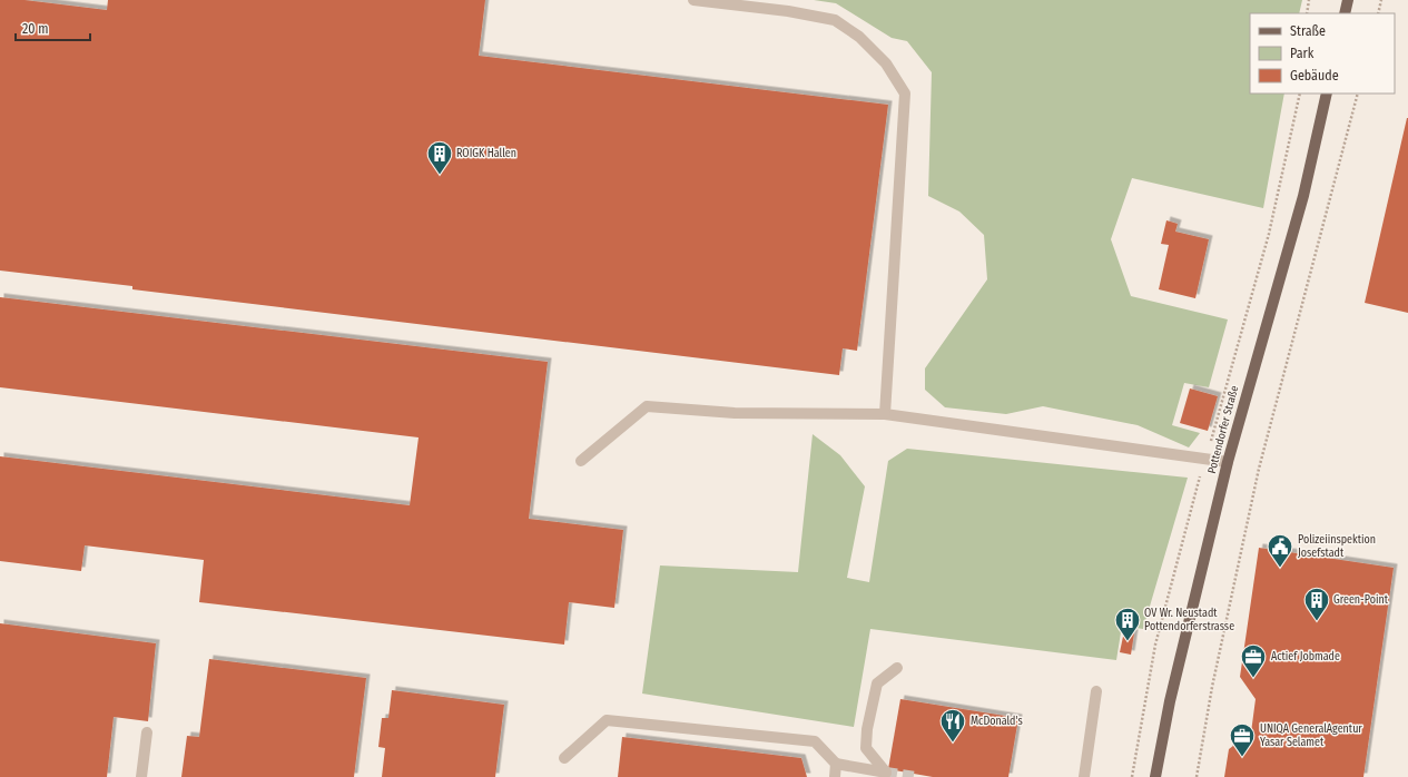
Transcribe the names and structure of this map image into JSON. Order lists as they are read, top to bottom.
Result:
{
  "streets": {
    "main road": ["Pottendorfer Straße"]
  },
  "places": {
    "building": ["ROIGK Hallen", "Green-Point", "OV Wr. Neustadt Pottendorferstrasse"],
    "public building": ["Polizeiinspektion Josefstadt"],
    "office": ["Actief Jobmade", "UNIQA GeneralAgentur Yasar Selamet"],
    "restaurant": ["McDonald's"]
  },
  "legend": ["Straße", "Park", "Gebäude"],
  "scale_bar": "20 m"
}
